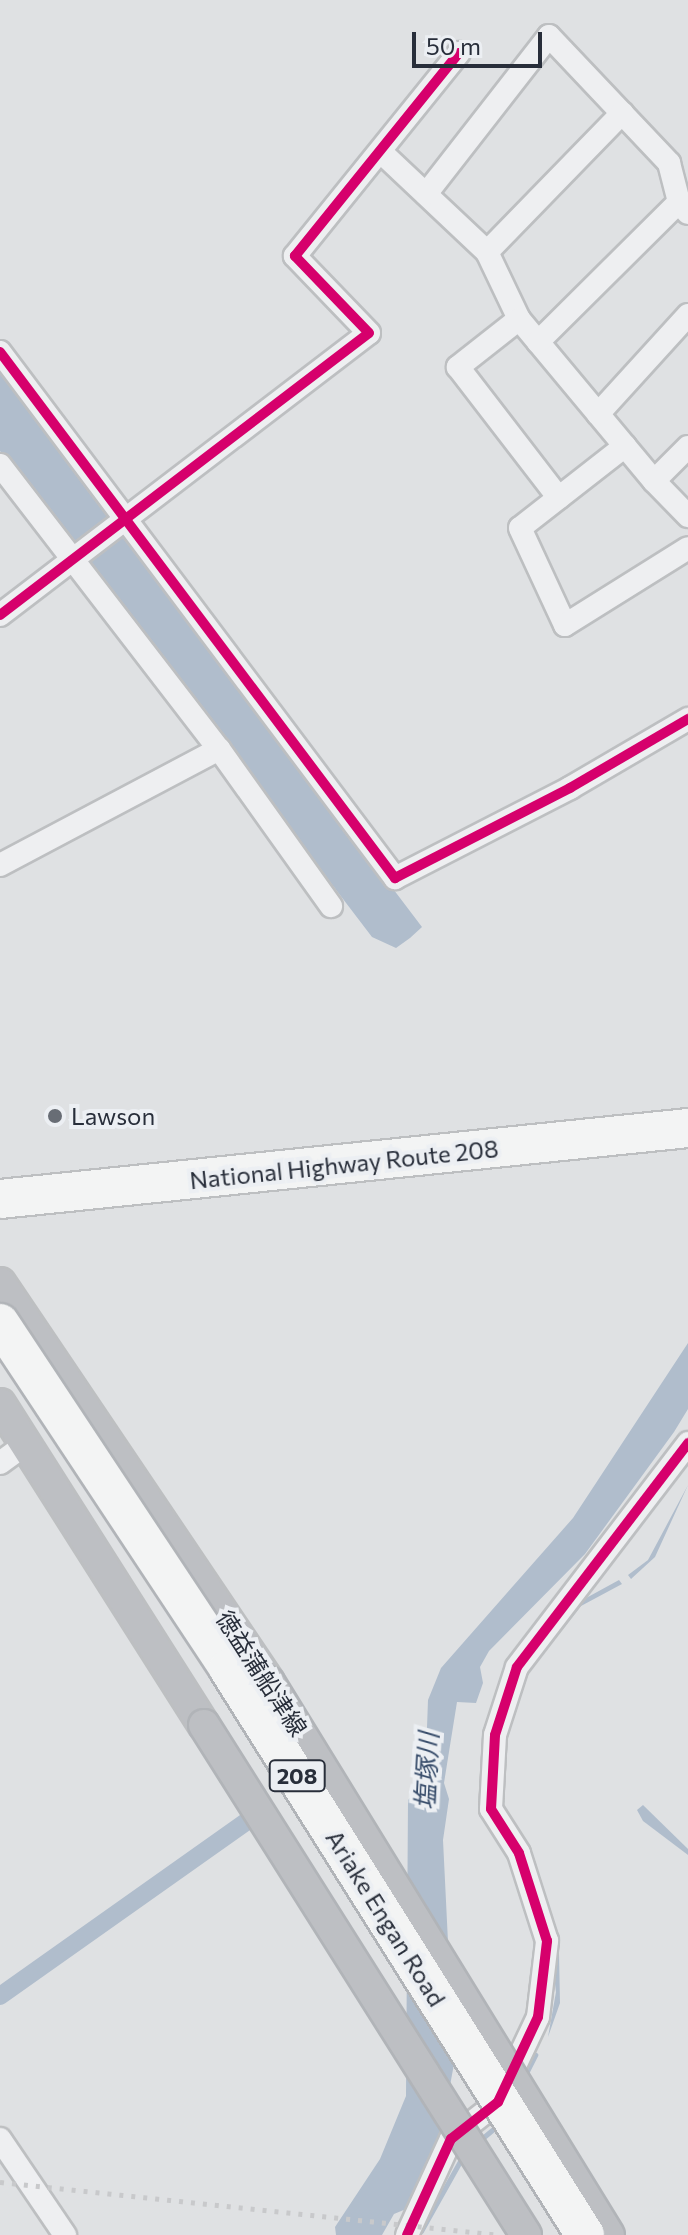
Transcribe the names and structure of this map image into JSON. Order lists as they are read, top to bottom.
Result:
{
  "streets": {
    "highway": ["National Highway Route 208", "208", "Ariake Engan Road"],
    "main road": ["徳益蒲船津線"]
  },
  "water": ["塩塚川"],
  "places": ["Lawson"],
  "scale_bar": "50 m"
}
